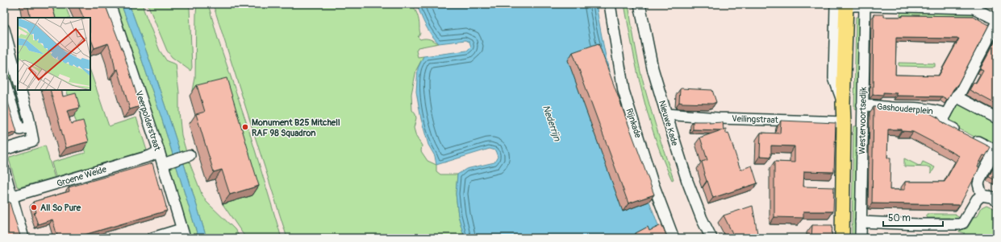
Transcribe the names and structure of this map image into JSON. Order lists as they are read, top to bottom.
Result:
{
  "streets": {
    "main road": ["Westervoortsedijk"],
    "street": [
      "Gashouderplein",
      "Veilingstraat",
      "Veerpolderstraat",
      "Rijnkade",
      "Nieuwe Kade",
      "Groene Weide"
    ]
  },
  "crossings": [
    ["Gashouderplein", "Westervoortsedijk"],
    ["Veilingstraat", "Westervoortsedijk"],
    ["Veilingstraat", "Nieuwe Kade"],
    ["Veerpolderstraat", "Groene Weide"]
  ],
  "water": ["Nederrijn"],
  "places": ["Monument B25 Mitchell RAF 98 Squadron", "All So Pure"],
  "scale_bar": "50 m"
}
